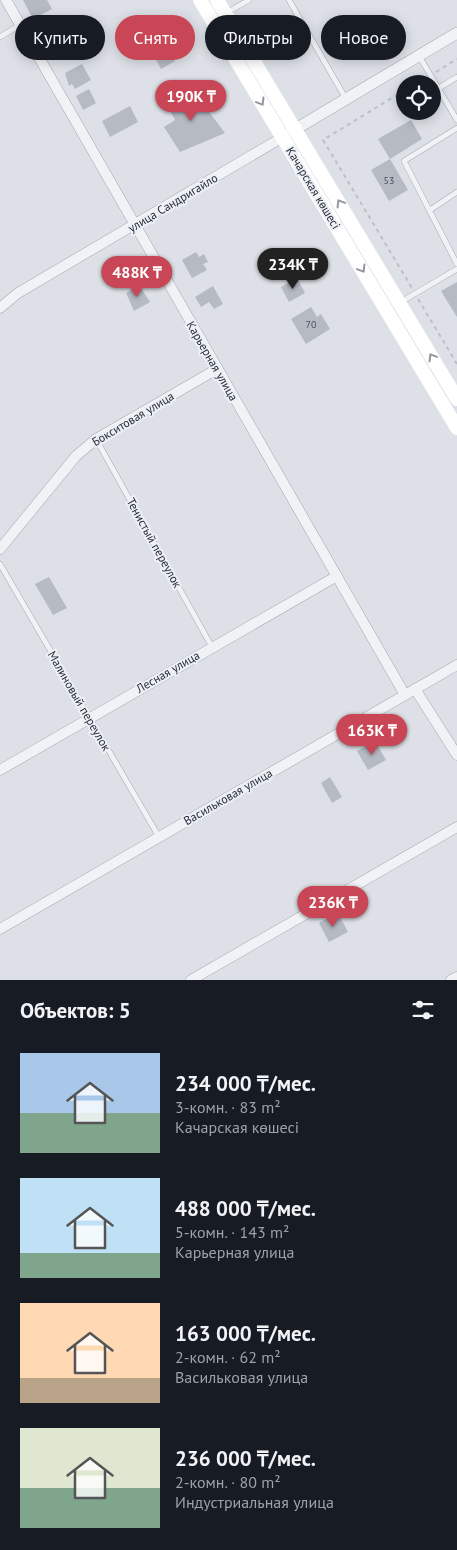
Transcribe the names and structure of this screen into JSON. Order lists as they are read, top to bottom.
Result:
{
  "streets": {
    "main road": ["Качарская көшесі"],
    "street": [
      "улица Сандригайло",
      "Карьерная улица",
      "Бокситовая улица",
      "Лесная улица",
      "Васильковая улица"
    ],
    "lane": ["Тенистый переулок", "Малиновый переулок"]
  },
  "crossings": [
    ["Качарская көшесі", "улица Сандригайло"],
    ["улица Сандригайло", "Карьерная улица"],
    ["Карьерная улица", "Бокситовая улица"],
    ["Карьерная улица", "Лесная улица"],
    ["Карьерная улица", "Васильковая улица"],
    ["Бокситовая улица", "Тенистый переулок"],
    ["Тенистый переулок", "Лесная улица"],
    ["Лесная улица", "Малиновый переулок"],
    ["Малиновый переулок", "Васильковая улица"]
  ],
  "house_numbers": ["53", "70"],
  "page": {
    "chip": [
      "Купить",
      "Снять",
      "Фильтры",
      "Новое"
    ],
    "price": [
      "190K ₸",
      "234K ₸",
      "488K ₸",
      "163K ₸",
      "236K ₸"
    ],
    "heading": "Объектов: 5",
    "list": [
      {
        "name": "234 000 ₸/мес.",
        "note": "3-комн. · 83 m² · Качарская көшесі"
      },
      {
        "name": "488 000 ₸/мес.",
        "note": "5-комн. · 143 m² · Карьерная улица"
      },
      {
        "name": "163 000 ₸/мес.",
        "note": "2-комн. · 62 m² · Васильковая улица"
      },
      {
        "name": "236 000 ₸/мес.",
        "note": "2-комн. · 80 m² · Индустриальная улица"
      }
    ]
  }
}
